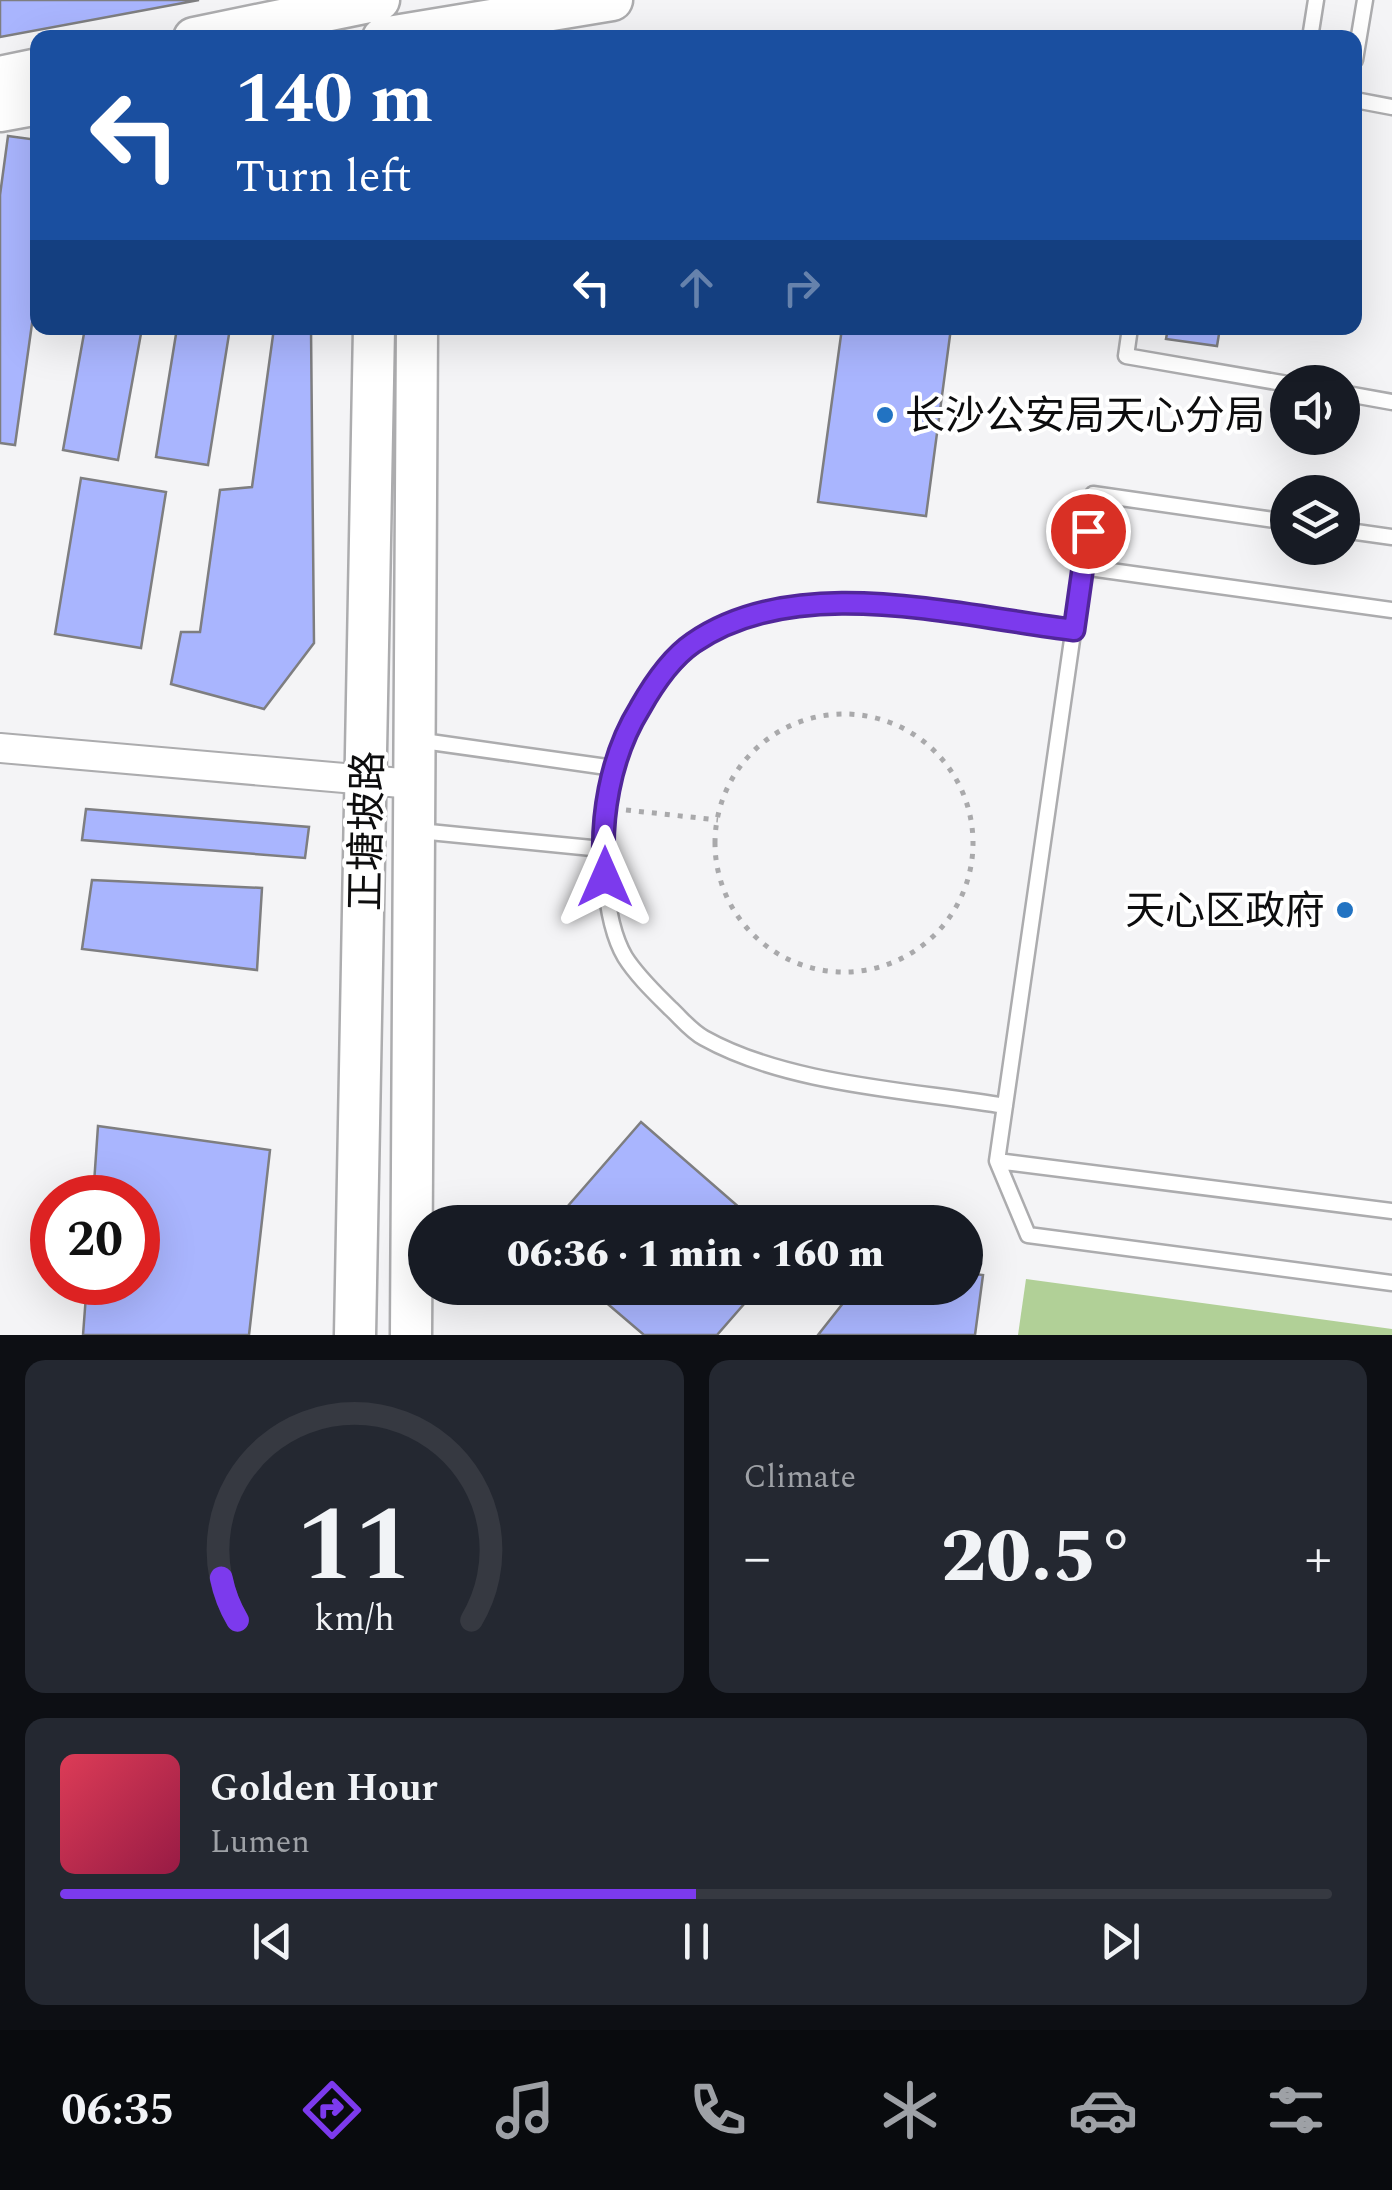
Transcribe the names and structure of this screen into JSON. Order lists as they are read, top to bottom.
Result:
{
  "streets": {
    "street": ["正塘坡路"]
  },
  "places": ["长沙公安局天心分局", "天心区政府"],
  "page": {
    "turn": ["140 m", "Turn left"],
    "limit": "20",
    "trip": "06:36 · 1 min · 160 m",
    "tile": "Climate",
    "heat": ["−", "20.5°", "+"],
    "song": ["Golden Hour", "Lumen"],
    "tabs": "06:35",
    "gauge": ["11", "km/h"]
  }
}
